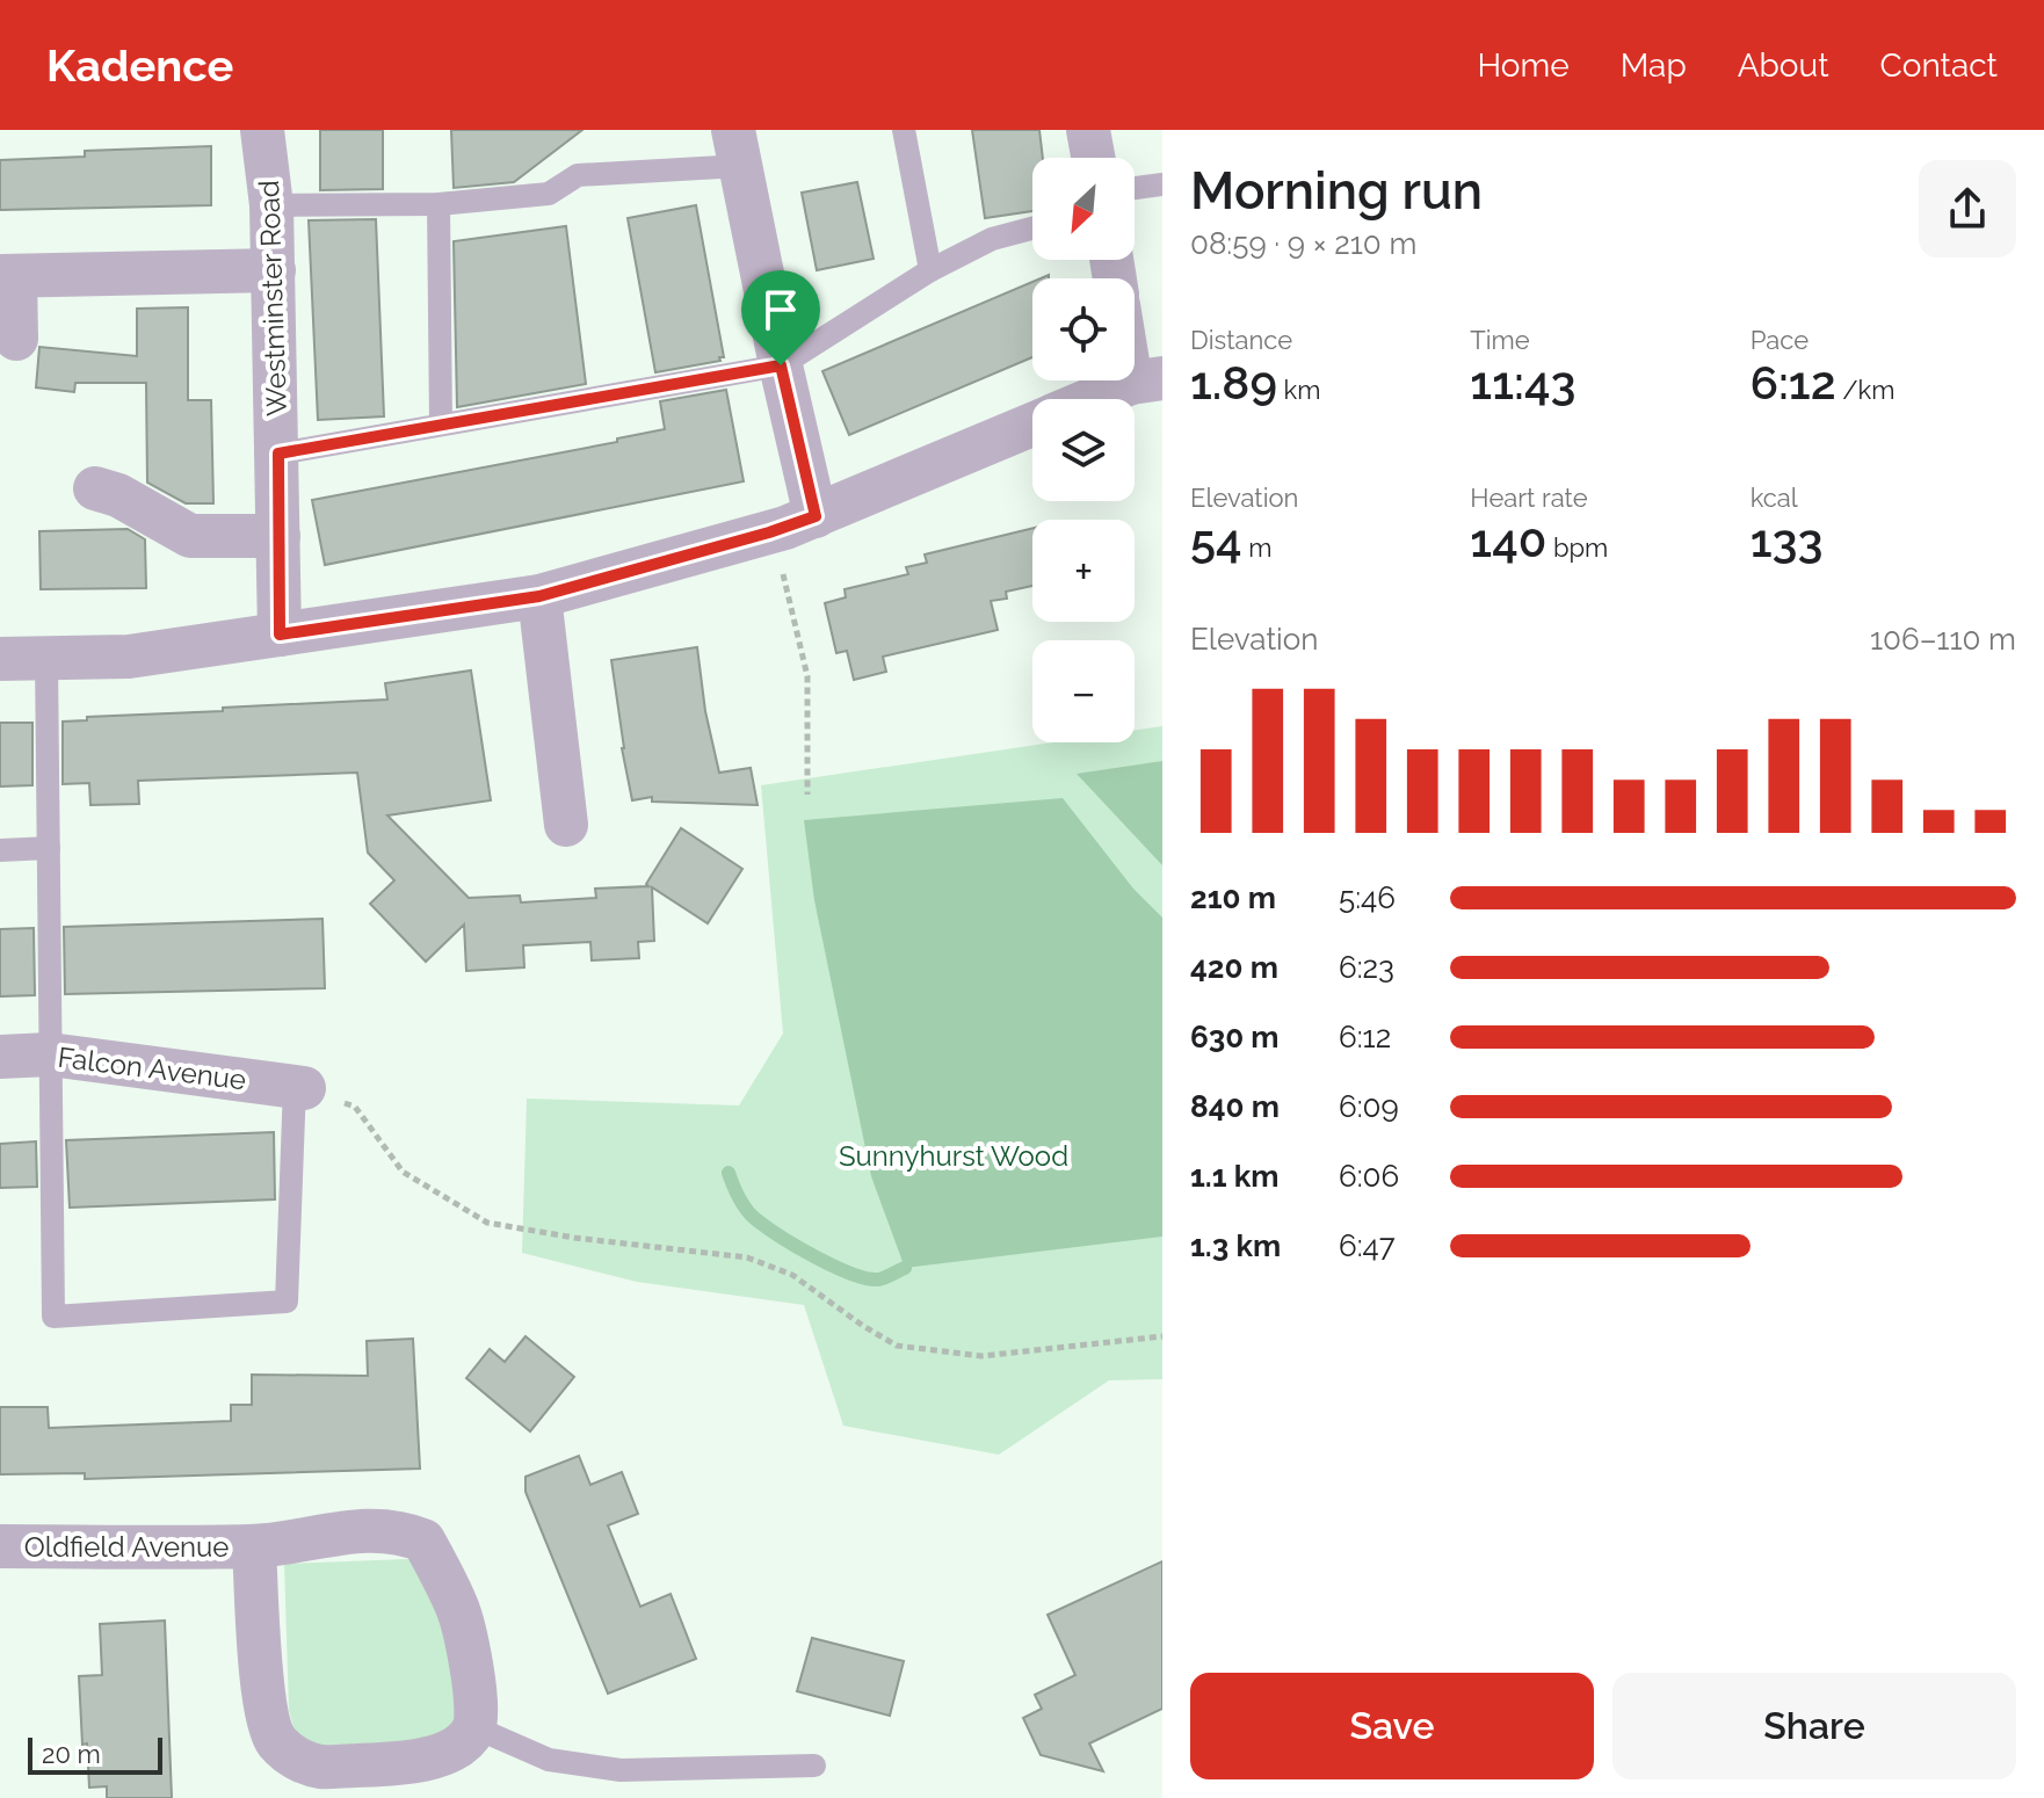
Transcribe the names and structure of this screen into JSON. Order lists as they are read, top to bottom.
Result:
{
  "streets": {
    "street": ["Westminster Road", "Falcon Avenue", "Oldfield Avenue"]
  },
  "parks": ["Sunnyhurst Wood"],
  "scale_bar": "20 m",
  "north": "bottom left",
  "page": {
    "header": "Kadence",
    "nav": [
      "Home",
      "Map",
      "About",
      "Contact"
    ],
    "heading": ["Morning run", "08:59 · 9 × 210 m"],
    "map_buttons": ["+", "−"],
    "stats": [
      ["Distance", "1.89 km"],
      ["Time", "11:43"],
      ["Pace", "6:12 /km"],
      ["Elevation", "54 m"],
      ["Heart rate", "140 bpm"],
      ["kcal", "133"]
    ],
    "chart": ["Elevation", "106–110 m"],
    "list": [
      {
        "name": "210 m",
        "note": "5:46"
      },
      {
        "name": "420 m",
        "note": "6:23"
      },
      {
        "name": "630 m",
        "note": "6:12"
      },
      {
        "name": "840 m",
        "note": "6:09"
      },
      {
        "name": "1.1 km",
        "note": "6:06"
      },
      {
        "name": "1.3 km",
        "note": "6:47"
      }
    ],
    "buttons": ["Save", "Share"],
    "scale": "20 m"
  }
}
